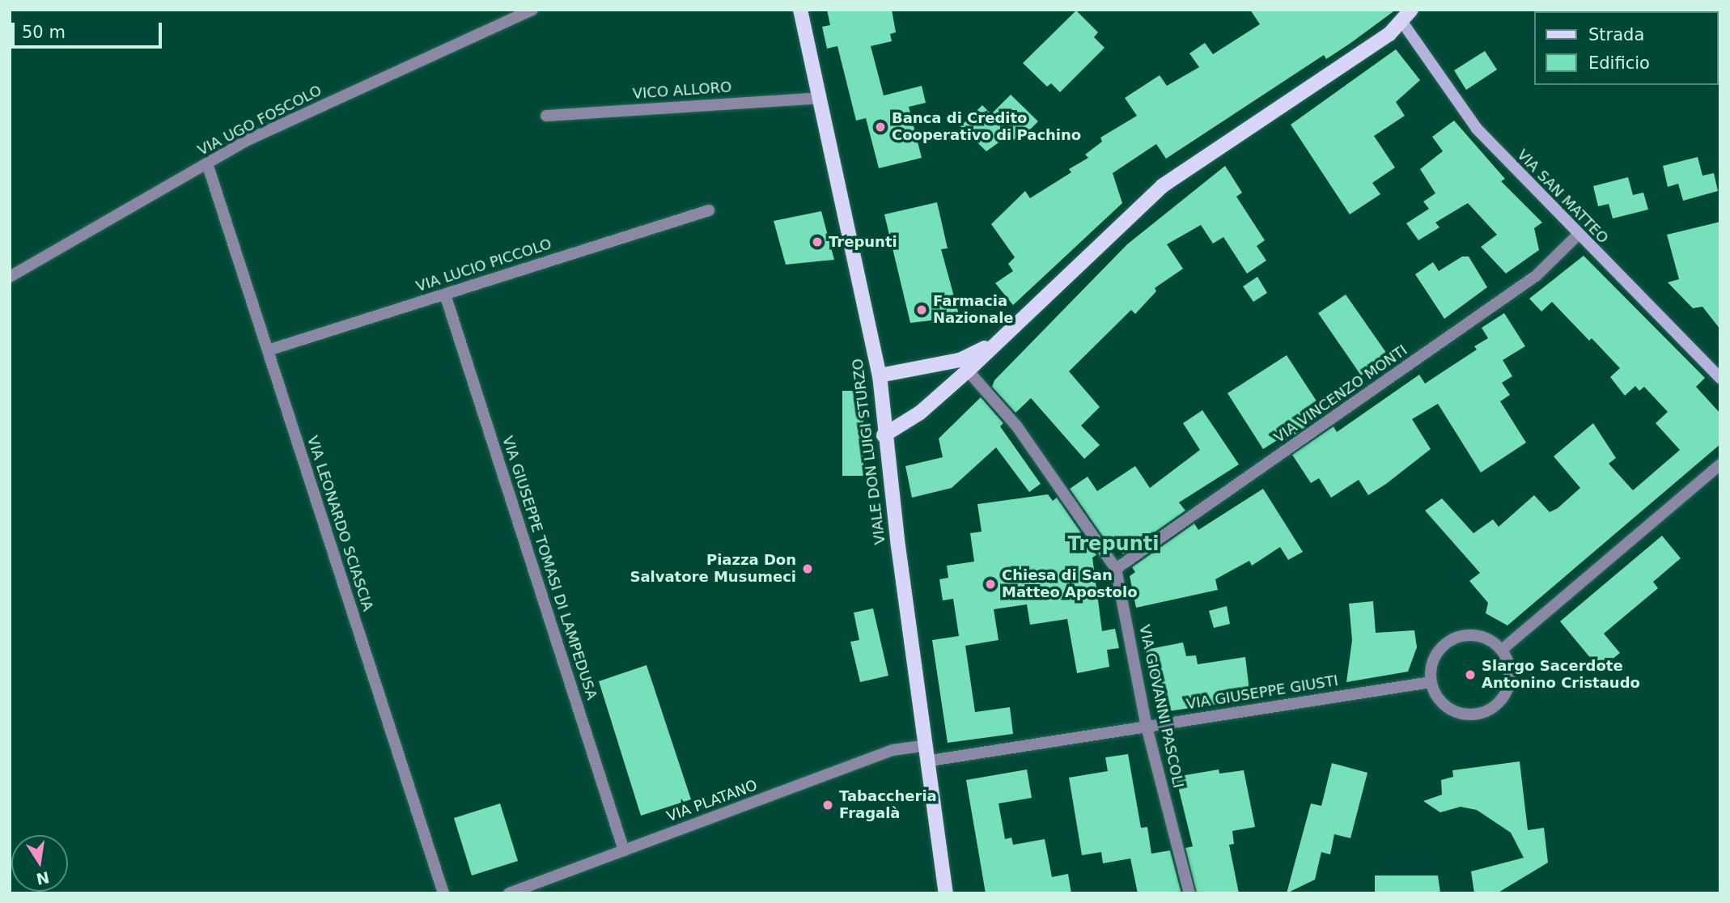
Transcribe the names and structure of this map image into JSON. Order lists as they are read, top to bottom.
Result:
{
  "streets": {
    "main road": ["VIALE DON LUIGI STURZO"],
    "street": [
      "VICO ALLORO",
      "VIA UGO FOSCOLO",
      "VIA SAN MATTEO",
      "VIA LUCIO PICCOLO",
      "VIA VINCENZO MONTI",
      "VIA LEONARDO SCIASCIA",
      "VIA GIUSEPPE TOMASI DI LAMPEDUSA",
      "VIA GIUSEPPE GIUSTI",
      "VIA GIOVANNI PASCOLI",
      "VIA PLATANO"
    ]
  },
  "crossings": [
    ["VICO ALLORO", "VIALE DON LUIGI STURZO"],
    ["VIA UGO FOSCOLO", "VIA LEONARDO SCIASCIA"],
    ["VIA SAN MATTEO", "VIA VINCENZO MONTI"],
    ["VIA LUCIO PICCOLO", "VIA LEONARDO SCIASCIA"],
    ["VIA LUCIO PICCOLO", "VIA GIUSEPPE TOMASI DI LAMPEDUSA"],
    ["VIA VINCENZO MONTI", "VIA GIOVANNI PASCOLI"],
    ["VIALE DON LUIGI STURZO", "VIA GIUSEPPE GIUSTI"],
    ["VIALE DON LUIGI STURZO", "VIA PLATANO"],
    ["VIA GIUSEPPE TOMASI DI LAMPEDUSA", "VIA PLATANO"],
    ["VIA GIUSEPPE GIUSTI", "VIA GIOVANNI PASCOLI"]
  ],
  "districts": ["Trepunti"],
  "places": [
    "Banca di Credito Cooperativo di Pachino",
    "Trepunti",
    "Farmacia Nazionale",
    "Piazza Don Salvatore Musumeci",
    "Chiesa di San Matteo Apostolo",
    "Slargo Sacerdote Antonino Cristaudo",
    "Tabaccheria Fragalà"
  ],
  "legend": ["Strada", "Edificio"],
  "scale_bar": "50 m",
  "north": "bottom"
}
